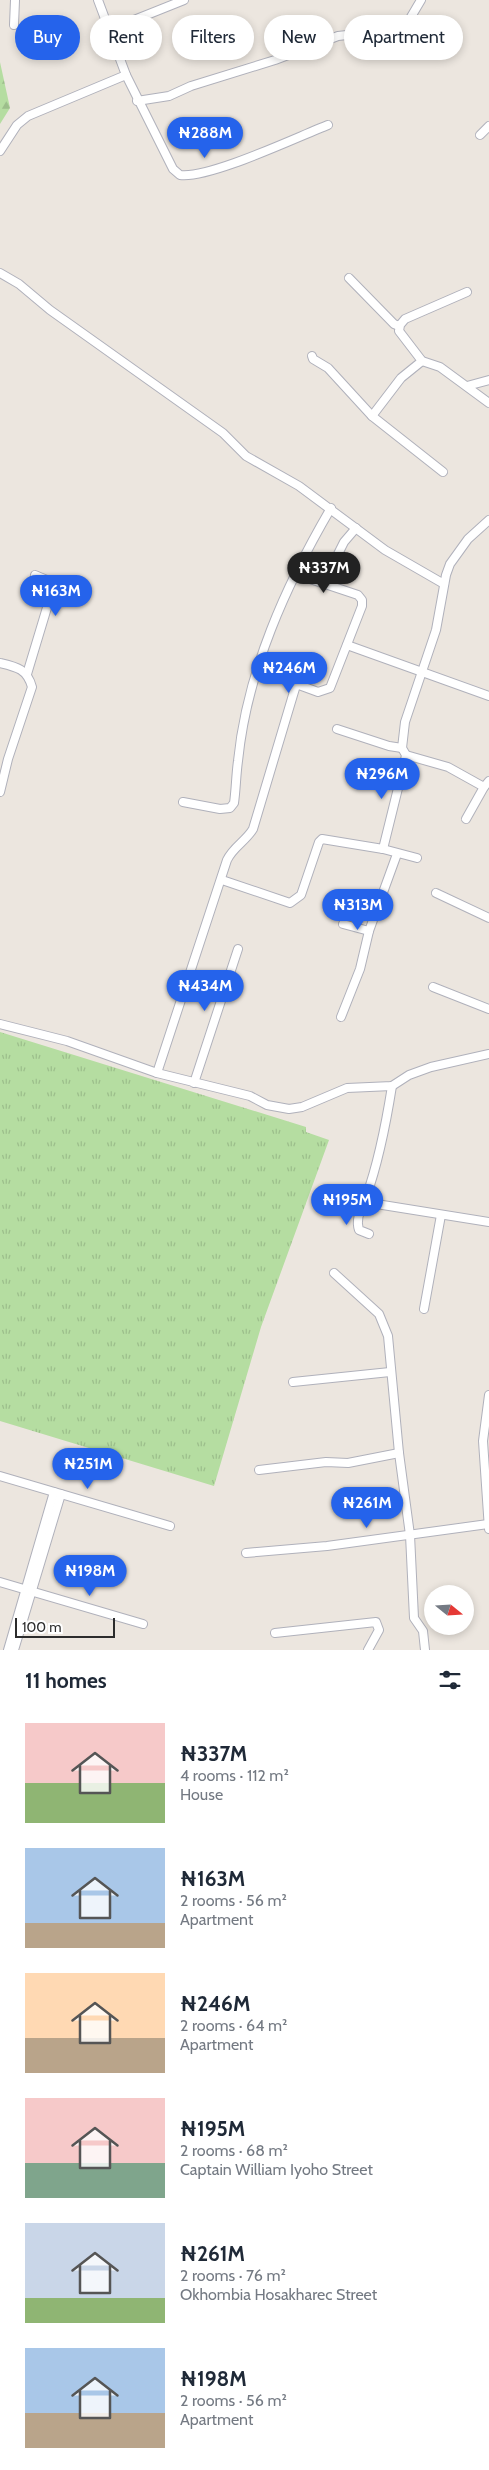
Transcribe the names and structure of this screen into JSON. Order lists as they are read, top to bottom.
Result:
{
  "scale_bar": "100 m",
  "north": "right",
  "page": {
    "chip": [
      "Buy",
      "Rent",
      "Filters",
      "New",
      "Apartment"
    ],
    "price": [
      "₦288M",
      "₦337M",
      "₦163M",
      "₦246M",
      "₦296M",
      "₦313M",
      "₦434M",
      "₦195M",
      "₦251M",
      "₦261M",
      "₦198M"
    ],
    "scale": "100 m",
    "heading": "11 homes",
    "list": [
      {
        "name": "₦337M",
        "note": "4 rooms · 112 m² · House"
      },
      {
        "name": "₦163M",
        "note": "2 rooms · 56 m² · Apartment"
      },
      {
        "name": "₦246M",
        "note": "2 rooms · 64 m² · Apartment"
      },
      {
        "name": "₦195M",
        "note": "2 rooms · 68 m² · Captain William Iyoho Street"
      },
      {
        "name": "₦261M",
        "note": "2 rooms · 76 m² · Okhombia Hosakharec Street"
      },
      {
        "name": "₦198M",
        "note": "2 rooms · 56 m² · Apartment"
      }
    ]
  }
}
